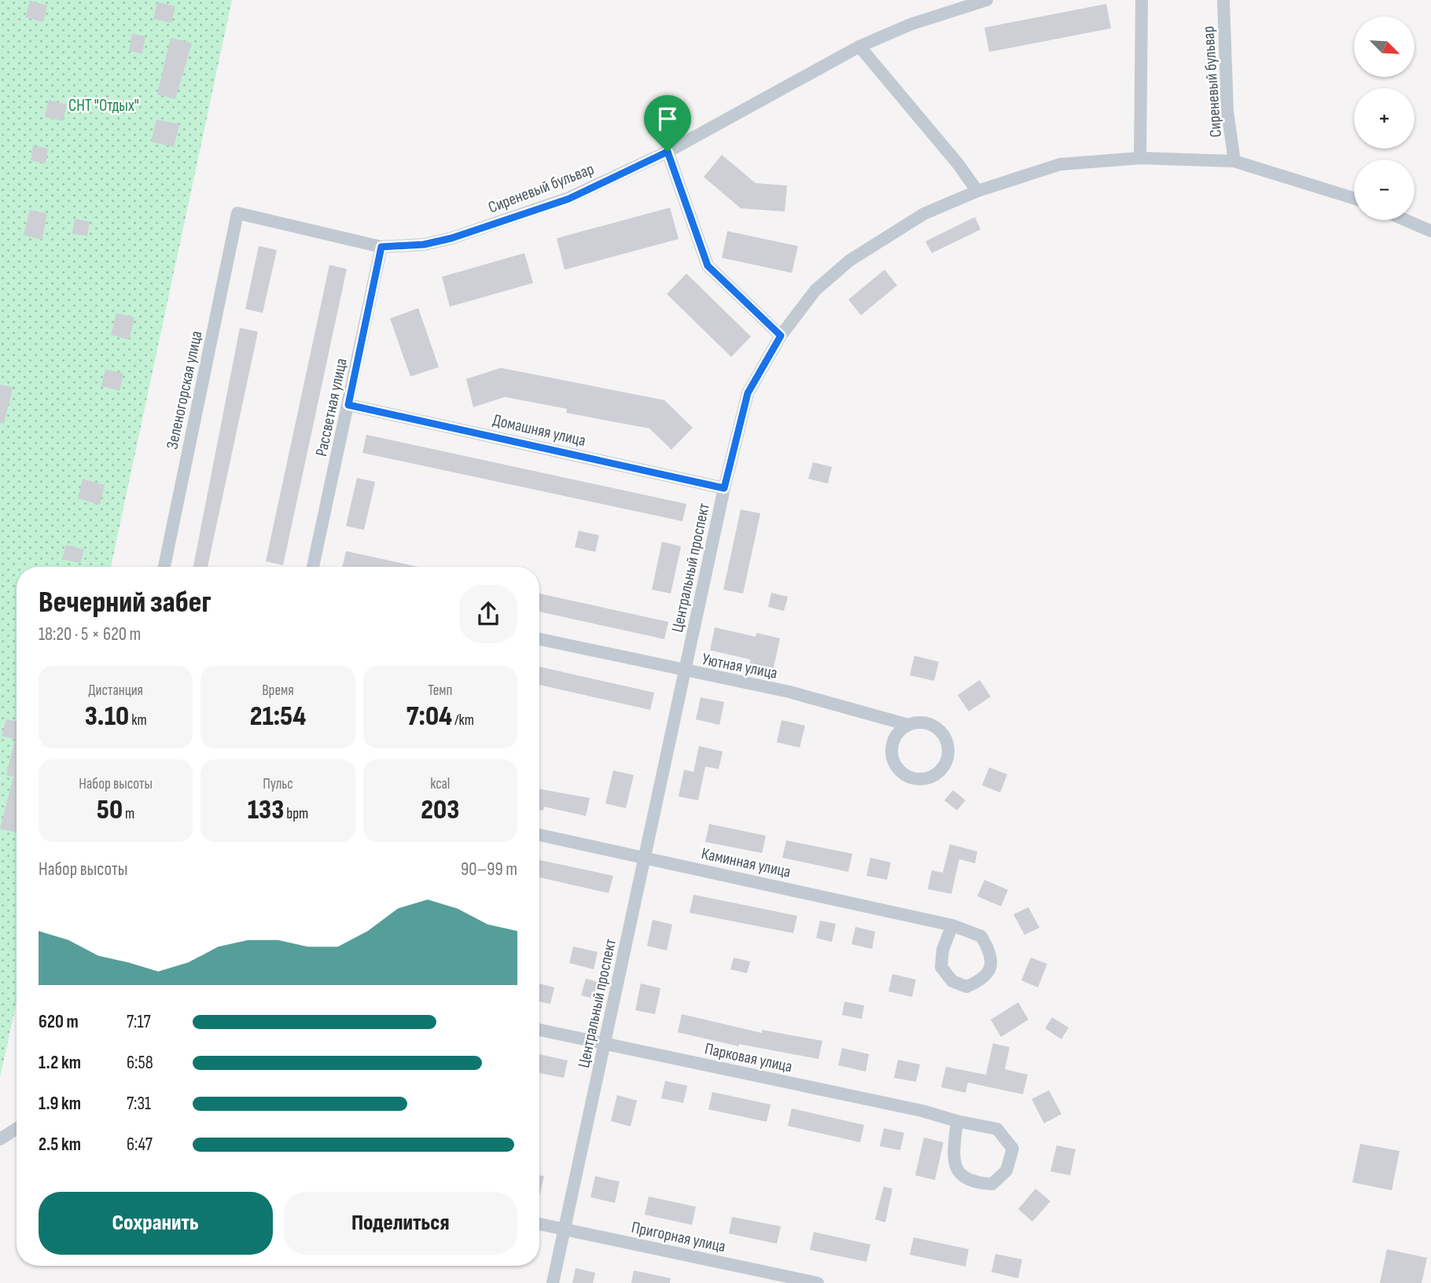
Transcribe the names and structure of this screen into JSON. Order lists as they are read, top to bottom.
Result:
{
  "streets": {
    "street": [
      "Сиреневый бульвар",
      "Зеленогорская улица",
      "Рассветная улица",
      "Домашняя улица",
      "Центральный проспект",
      "Уютная улица",
      "Каминная улица",
      "Парковая улица",
      "Пригорная улица"
    ]
  },
  "crossings": [
    ["Сиреневый бульвар", "Зеленогорская улица"],
    ["Сиреневый бульвар", "Рассветная улица"],
    ["Сиреневый бульвар", "Центральный проспект"],
    ["Рассветная улица", "Домашняя улица"],
    ["Домашняя улица", "Центральный проспект"],
    ["Центральный проспект", "Уютная улица"],
    ["Центральный проспект", "Каминная улица"],
    ["Центральный проспект", "Парковая улица"],
    ["Центральный проспект", "Пригорная улица"]
  ],
  "parks": ["СНТ \"Отдых\""],
  "north": "bottom right",
  "page": {
    "map_buttons": ["+", "−"],
    "heading": ["Вечерний забег", "18:20 · 5 × 620 m"],
    "stats": [
      ["Дистанция", "3.10 km"],
      ["Время", "21:54"],
      ["Темп", "7:04 /km"],
      ["Набор высоты", "50 m"],
      ["Пульс", "133 bpm"],
      ["kcal", "203"]
    ],
    "chart": ["Набор высоты", "90–99 m"],
    "list": [
      {
        "name": "620 m",
        "note": "7:17"
      },
      {
        "name": "1.2 km",
        "note": "6:58"
      },
      {
        "name": "1.9 km",
        "note": "7:31"
      },
      {
        "name": "2.5 km",
        "note": "6:47"
      }
    ],
    "buttons": ["Сохранить", "Поделиться"]
  }
}
